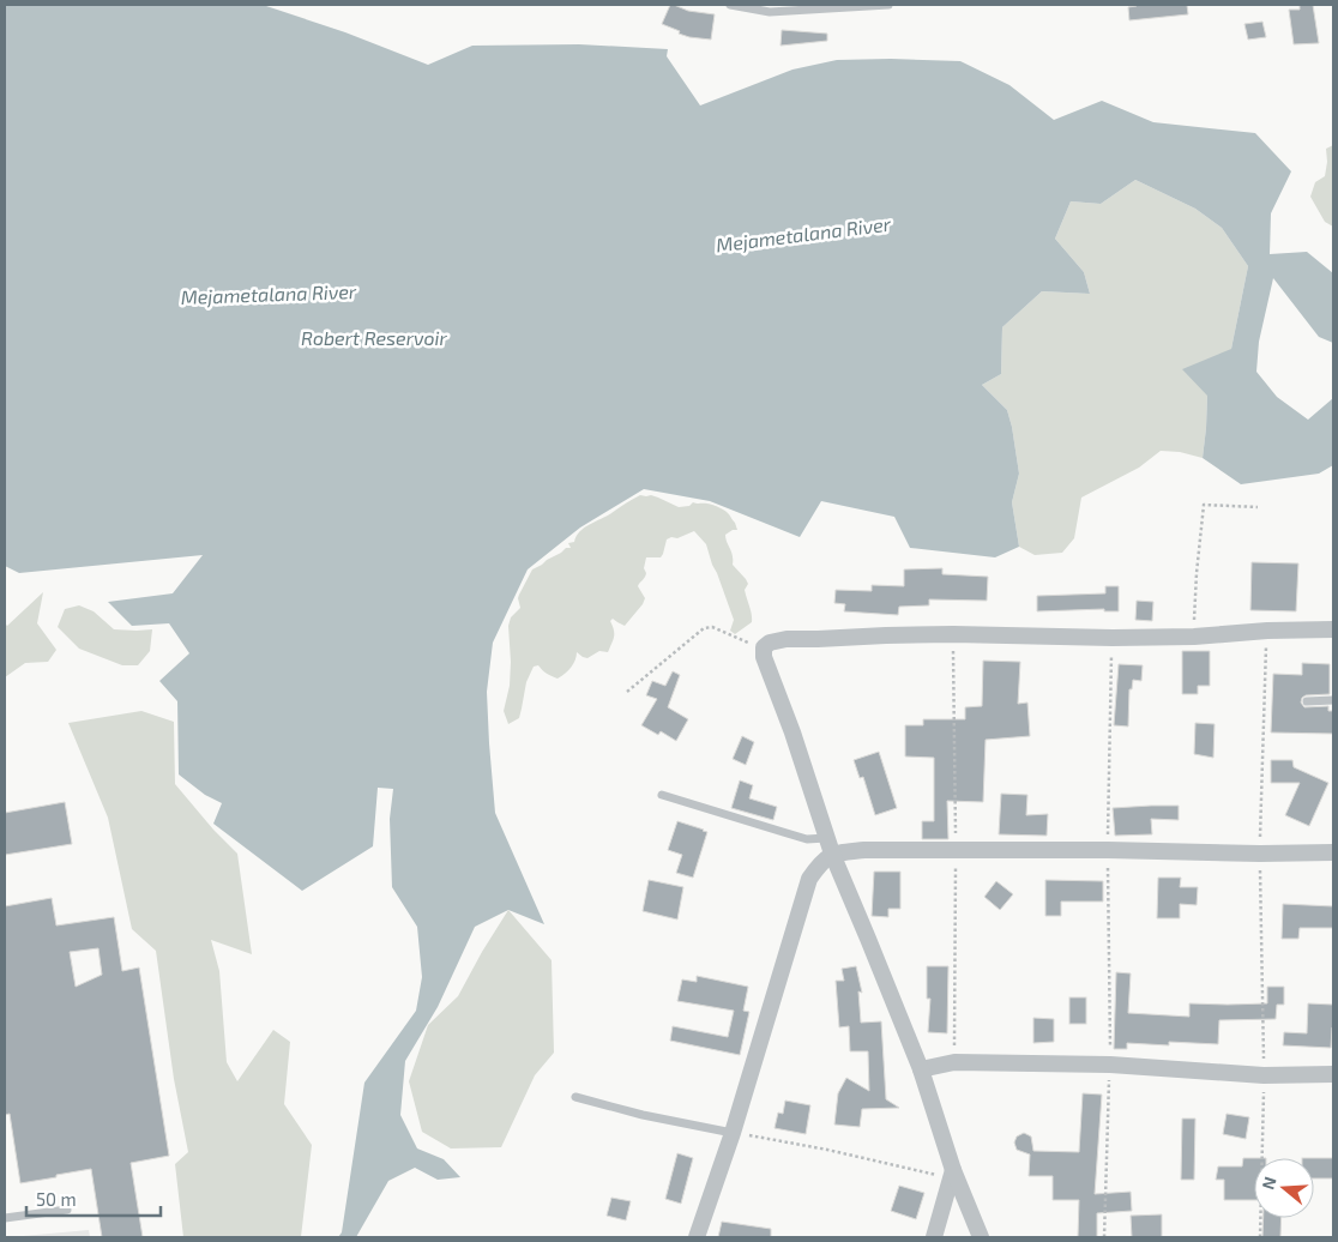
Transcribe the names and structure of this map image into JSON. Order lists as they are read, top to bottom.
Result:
{
  "water": ["Mejametalana River", "Robert Reservoir"],
  "scale_bar": "50 m",
  "north": "left"
}
